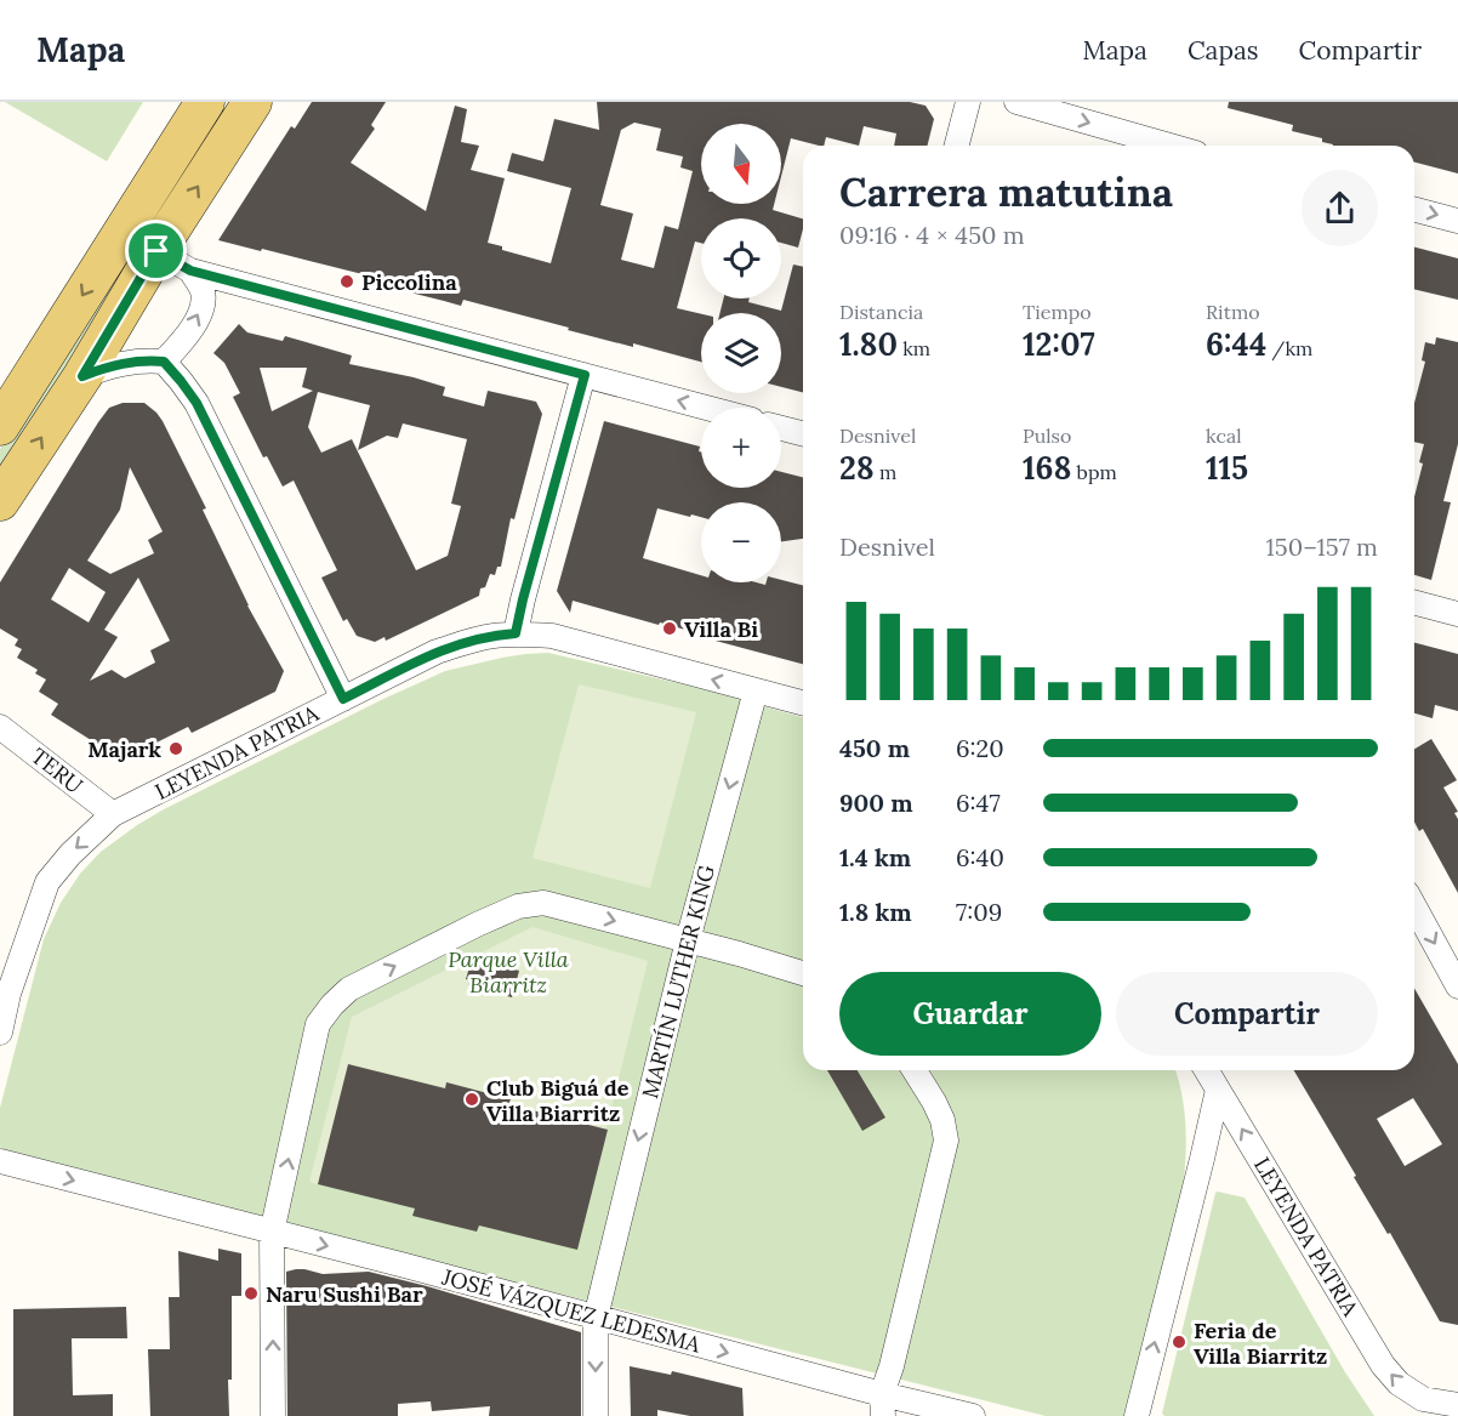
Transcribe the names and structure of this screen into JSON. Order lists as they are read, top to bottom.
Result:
{
  "streets": {
    "street": [
      "LEYENDA PATRIA",
      "TERU",
      "MARTÍN LUTHER KING",
      "JOSÉ VÁZQUEZ LEDESMA"
    ]
  },
  "crossings": [
    ["LEYENDA PATRIA", "TERU"],
    ["LEYENDA PATRIA", "MARTÍN LUTHER KING"],
    ["MARTÍN LUTHER KING", "JOSÉ VÁZQUEZ LEDESMA"]
  ],
  "one_way": ["MARTÍN LUTHER KING", "JOSÉ VÁZQUEZ LEDESMA"],
  "parks": ["Parque Villa Biarritz"],
  "places": [
    "Piccolina",
    "Villa Bi",
    "Majark",
    "Club Biguá de Villa Biarritz",
    "Naru Sushi Bar",
    "Feria de Villa Biarritz"
  ],
  "north": "bottom",
  "page": {
    "header": "Mapa",
    "nav": ["Mapa", "Capas", "Compartir"],
    "map_buttons": ["+", "−"],
    "heading": ["Carrera matutina", "09:16 · 4 × 450 m"],
    "stats": [
      ["Distancia", "1.80 km"],
      ["Tiempo", "12:07"],
      ["Ritmo", "6:44 /km"],
      ["Desnivel", "28 m"],
      ["Pulso", "168 bpm"],
      ["kcal", "115"]
    ],
    "chart": ["Desnivel", "150–157 m"],
    "list": [
      {
        "name": "450 m",
        "note": "6:20"
      },
      {
        "name": "900 m",
        "note": "6:47"
      },
      {
        "name": "1.4 km",
        "note": "6:40"
      },
      {
        "name": "1.8 km",
        "note": "7:09"
      }
    ],
    "buttons": ["Guardar", "Compartir"]
  }
}
